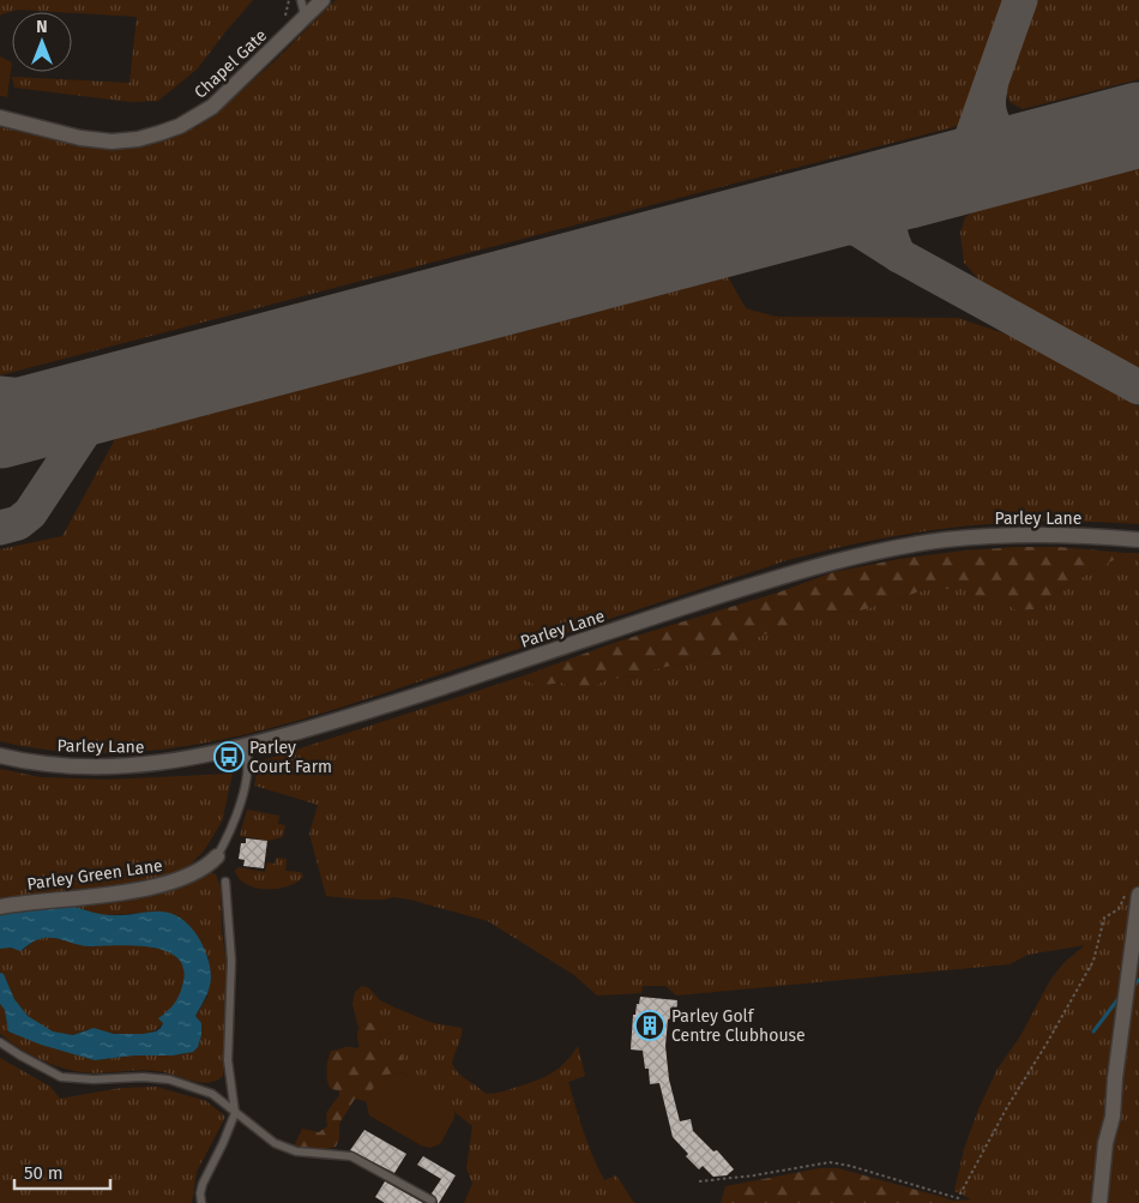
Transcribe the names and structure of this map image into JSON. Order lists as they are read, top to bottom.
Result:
{
  "streets": {
    "main road": ["Chapel Gate", "Parley Lane", "Parley Green Lane"]
  },
  "crossings": [
    ["Parley Lane", "Parley Green Lane"]
  ],
  "places": {
    "bus stop": ["Parley Court Farm"],
    "building": ["Parley Golf Centre Clubhouse"]
  },
  "scale_bar": "50 m",
  "north": "top"
}
